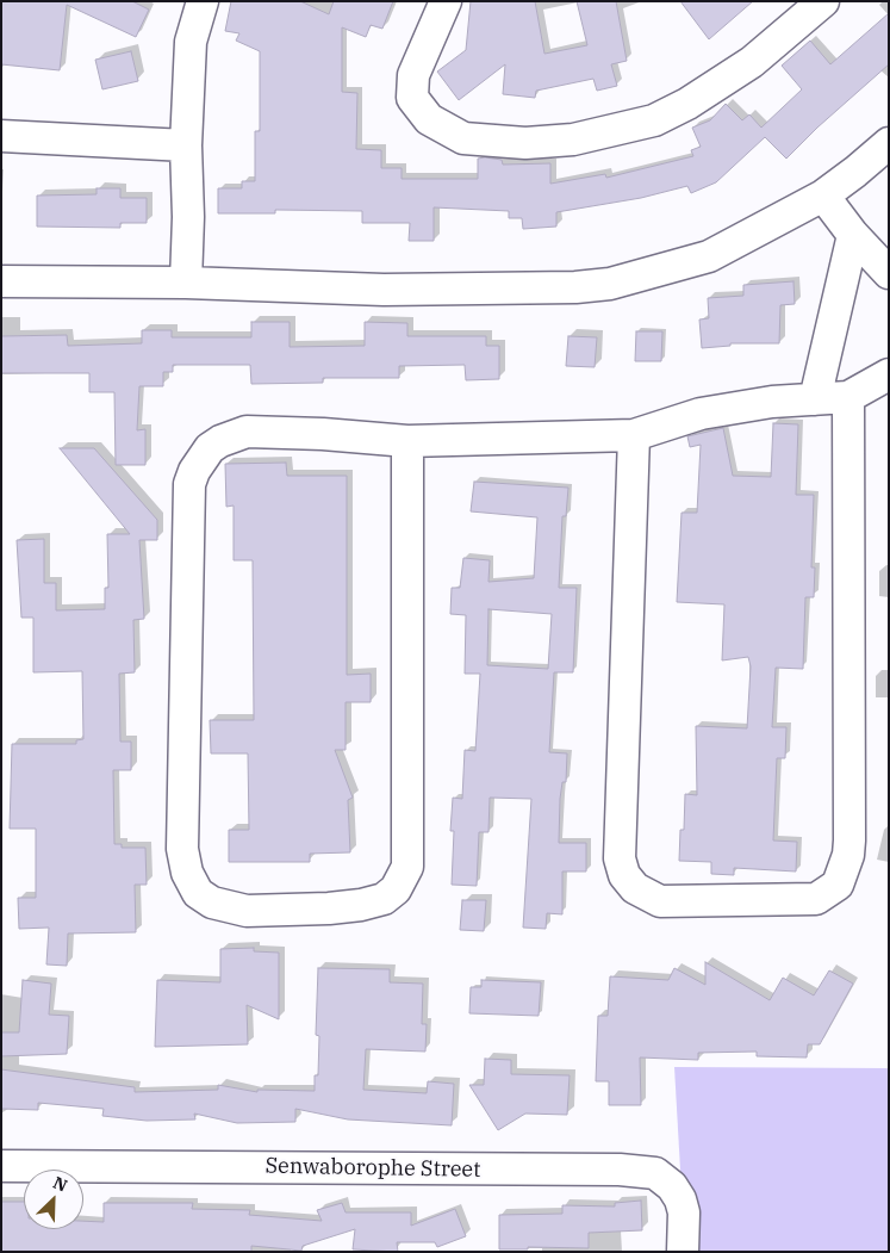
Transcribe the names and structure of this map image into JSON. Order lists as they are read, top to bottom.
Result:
{
  "streets": {
    "street": ["Senwaborophe Street"]
  },
  "north": "top right"
}
